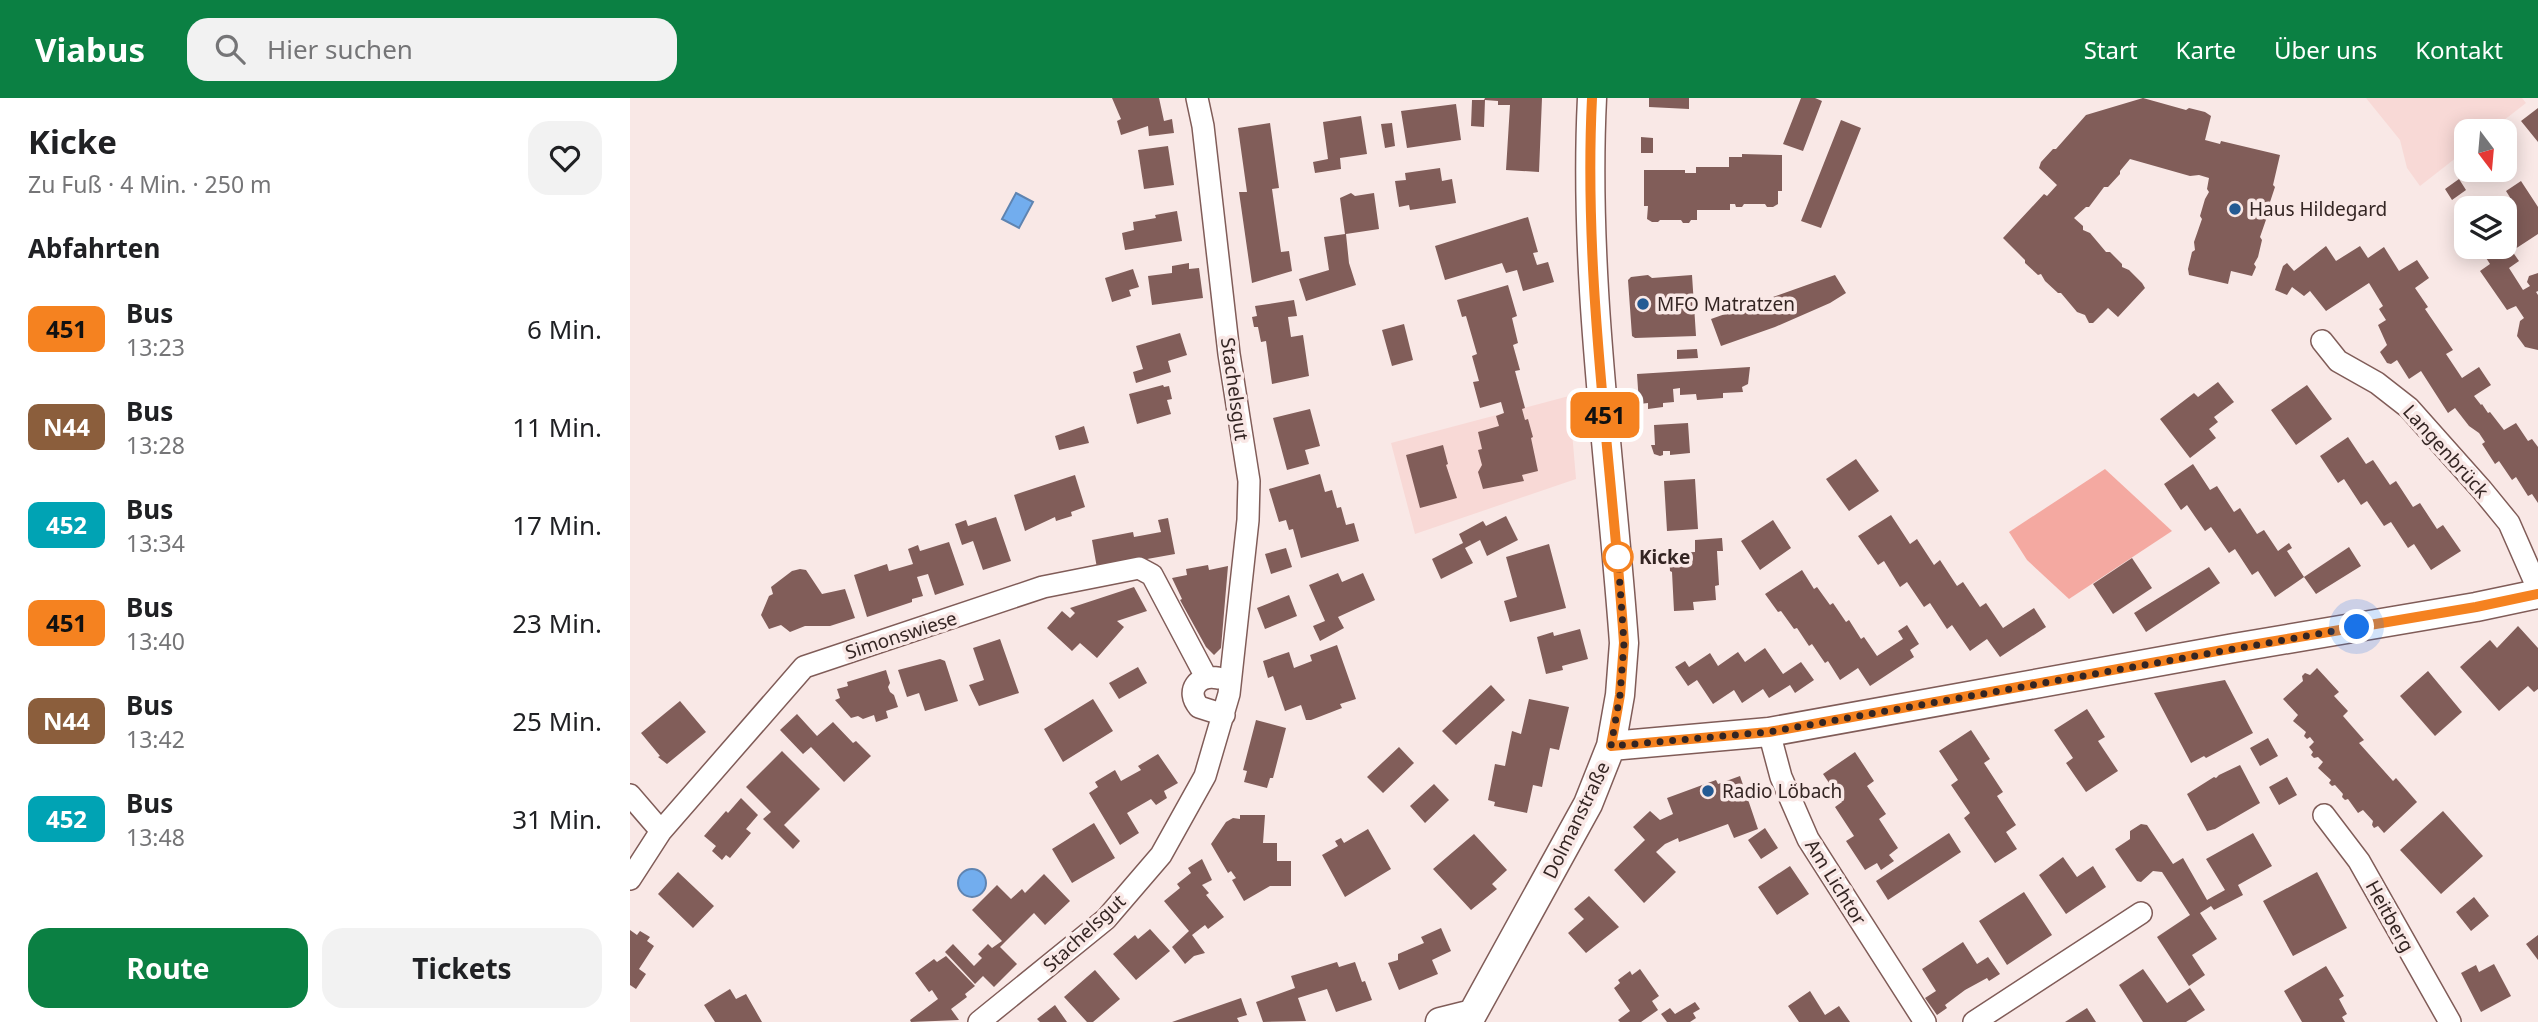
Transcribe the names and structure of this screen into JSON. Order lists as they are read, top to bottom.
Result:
{
  "streets": {
    "street": [
      "Stachelsgut",
      "Langenbrück",
      "Simonswiese",
      "Dolmanstraße",
      "Am Lichtor",
      "Heitberg"
    ]
  },
  "places": [
    "Haus Hildegard",
    "MFO Matratzen",
    "Kicke",
    "Radio Löbach"
  ],
  "lines": ["bus line 451"],
  "north": "bottom",
  "page": {
    "header": "Viabus",
    "search": "Hier suchen",
    "nav": [
      "Start",
      "Karte",
      "Über uns",
      "Kontakt"
    ],
    "heading": [
      ["Kicke", "Zu Fuß · 4 Min. · 250 m"],
      "Abfahrten"
    ],
    "on_map": "451",
    "list": [
      {
        "mark": "451",
        "name": "Bus",
        "note": "13:23",
        "value": "6 Min."
      },
      {
        "mark": "N44",
        "name": "Bus",
        "note": "13:28",
        "value": "11 Min."
      },
      {
        "mark": "452",
        "name": "Bus",
        "note": "13:34",
        "value": "17 Min."
      },
      {
        "mark": "451",
        "name": "Bus",
        "note": "13:40",
        "value": "23 Min."
      },
      {
        "mark": "N44",
        "name": "Bus",
        "note": "13:42",
        "value": "25 Min."
      },
      {
        "mark": "452",
        "name": "Bus",
        "note": "13:48",
        "value": "31 Min."
      }
    ],
    "buttons": ["Route", "Tickets"]
  }
}
